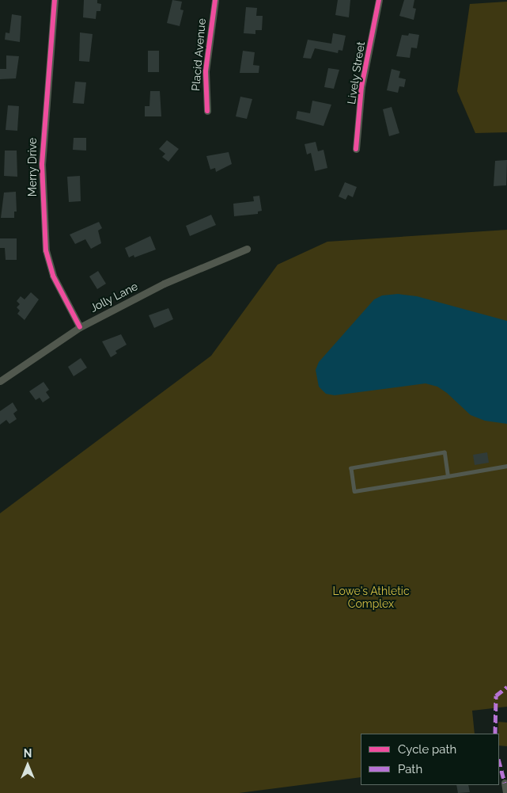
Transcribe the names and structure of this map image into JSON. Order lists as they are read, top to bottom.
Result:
{
  "streets": {
    "street": [
      "Placid Avenue",
      "Lively Street",
      "Merry Drive",
      "Jolly Lane"
    ]
  },
  "crossings": [
    ["Merry Drive", "Jolly Lane"]
  ],
  "parks": ["Lowe's Athletic Complex"],
  "legend": ["Cycle path", "Path"],
  "north": "top"
}
